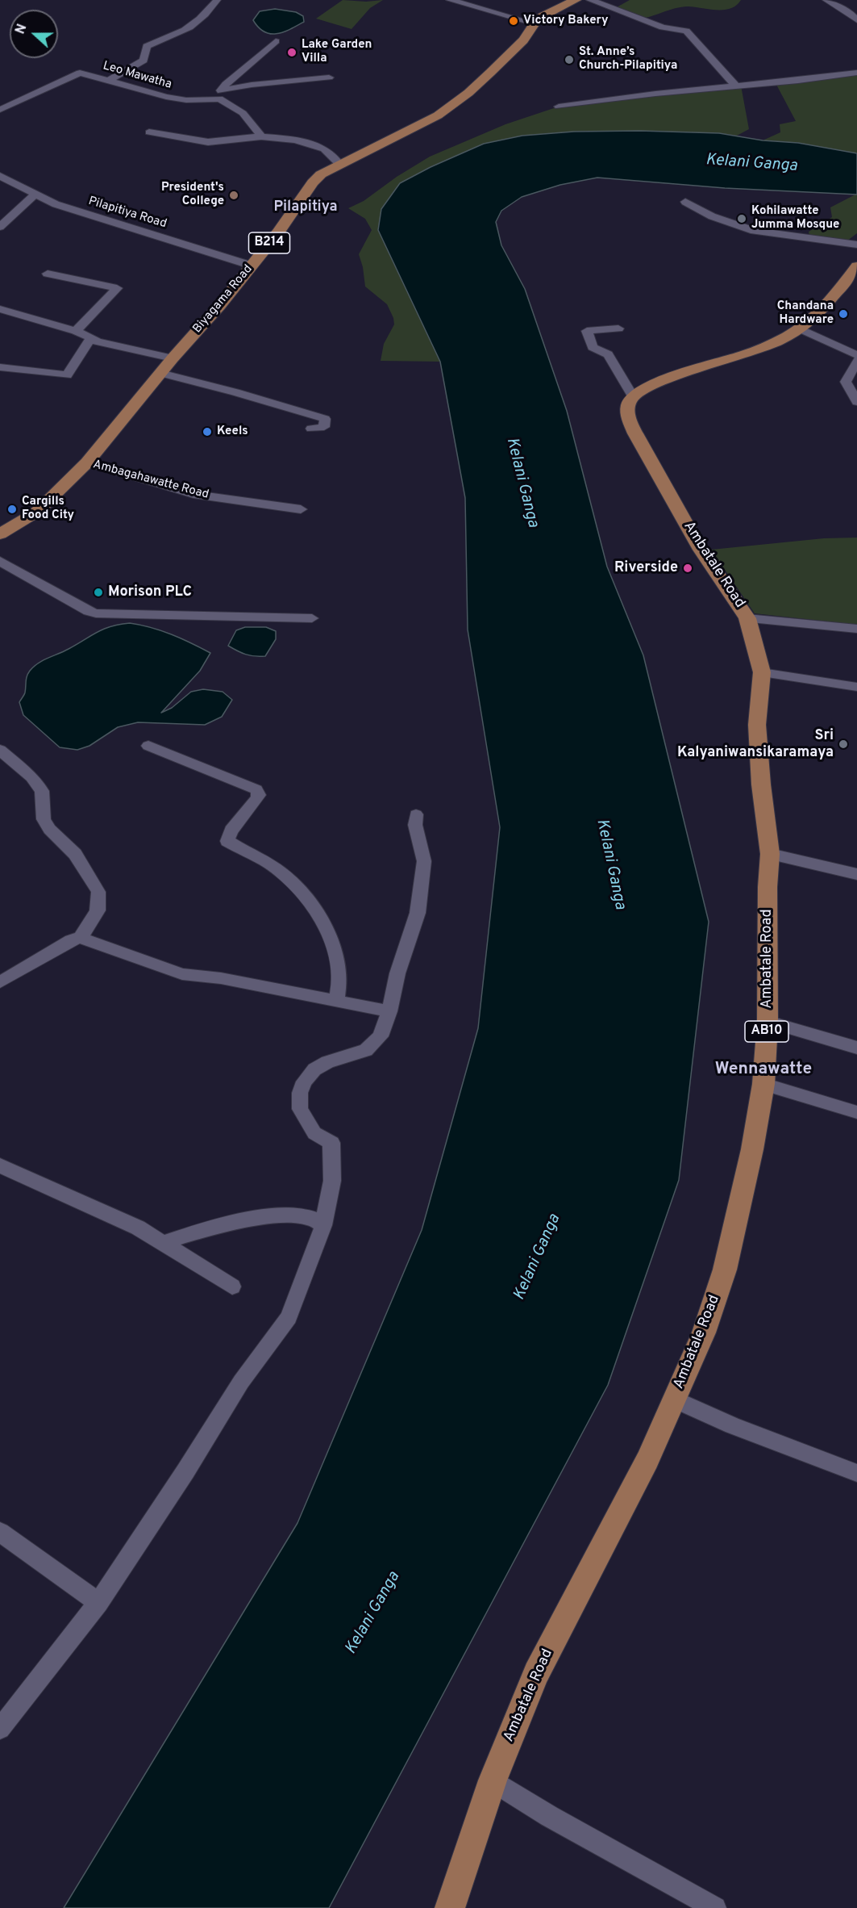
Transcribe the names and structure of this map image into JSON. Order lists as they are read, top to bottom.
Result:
{
  "streets": {
    "main road": [
      "B214",
      "Biyagama Road",
      "Ambatale Road",
      "AB10"
    ],
    "street": ["Leo Mawatha", "Pilapitiya Road", "Ambagahawatte Road"]
  },
  "crossings": [
    ["Pilapitiya Road", "Biyagama Road"],
    ["Biyagama Road", "Ambagahawatte Road"]
  ],
  "districts": ["Pilapitiya", "Wennawatte"],
  "water": ["Kelani Ganga"],
  "places": [
    "Victory Bakery",
    "Lake Garden Villa",
    "St. Anne’s Church-Pilapitiya",
    "President's College",
    "Kohilawatte Jumma Mosque",
    "Chandana Hardware",
    "Keels",
    "Cargills Food City",
    "Riverside",
    "Morison PLC",
    "Sri Kalyaniwansikaramaya"
  ],
  "north": "left"
}
